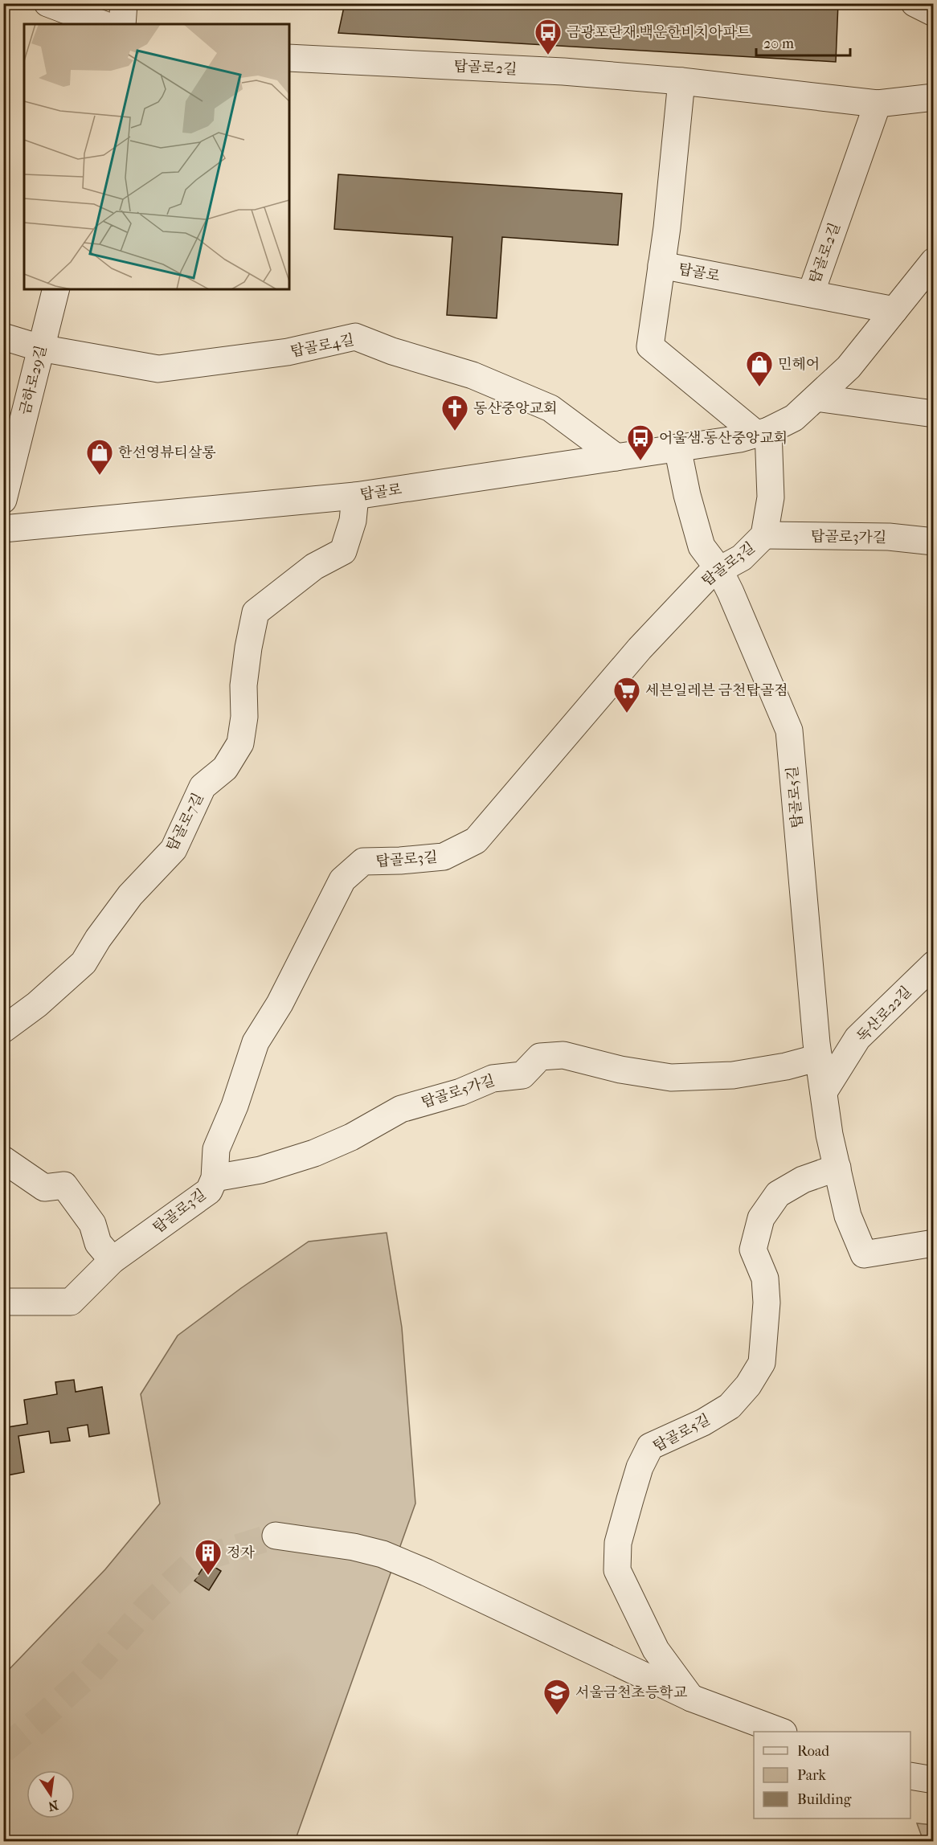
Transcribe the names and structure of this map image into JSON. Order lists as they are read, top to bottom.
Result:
{
  "streets": {
    "street": [
      "탑골로2길",
      "탑골로",
      "탑골로4길",
      "금하로29길",
      "탑골로3가길",
      "탑골로3길",
      "탑골로5길",
      "탑골로7길",
      "독산로22길",
      "탑골로5가길"
    ]
  },
  "crossings": [
    ["탑골로2길", "탑골로"],
    ["탑골로", "탑골로4길"],
    ["탑골로", "탑골로3길"],
    ["탑골로", "탑골로5길"],
    ["탑골로", "탑골로7길"],
    ["탑골로4길", "금하로29길"],
    ["탑골로3가길", "탑골로3길"],
    ["탑골로3길", "탑골로5길"],
    ["탑골로3길", "탑골로5가길"],
    ["탑골로5길", "독산로22길"],
    ["탑골로5길", "탑골로5가길"]
  ],
  "places": {
    "bus stop": ["금광포란재.백운한비치아파트", "어울샘.동산중앙교회"],
    "shop": ["민헤어", "한선영뷰티살롱"],
    "church": ["동산중앙교회"],
    "supermarket": ["세븐일레븐 금천탑골점"],
    "building": ["정자"],
    "school or university": ["서울금천초등학교"]
  },
  "legend": ["Road", "Park", "Building"],
  "scale_bar": "20 m",
  "north": "bottom"
}
